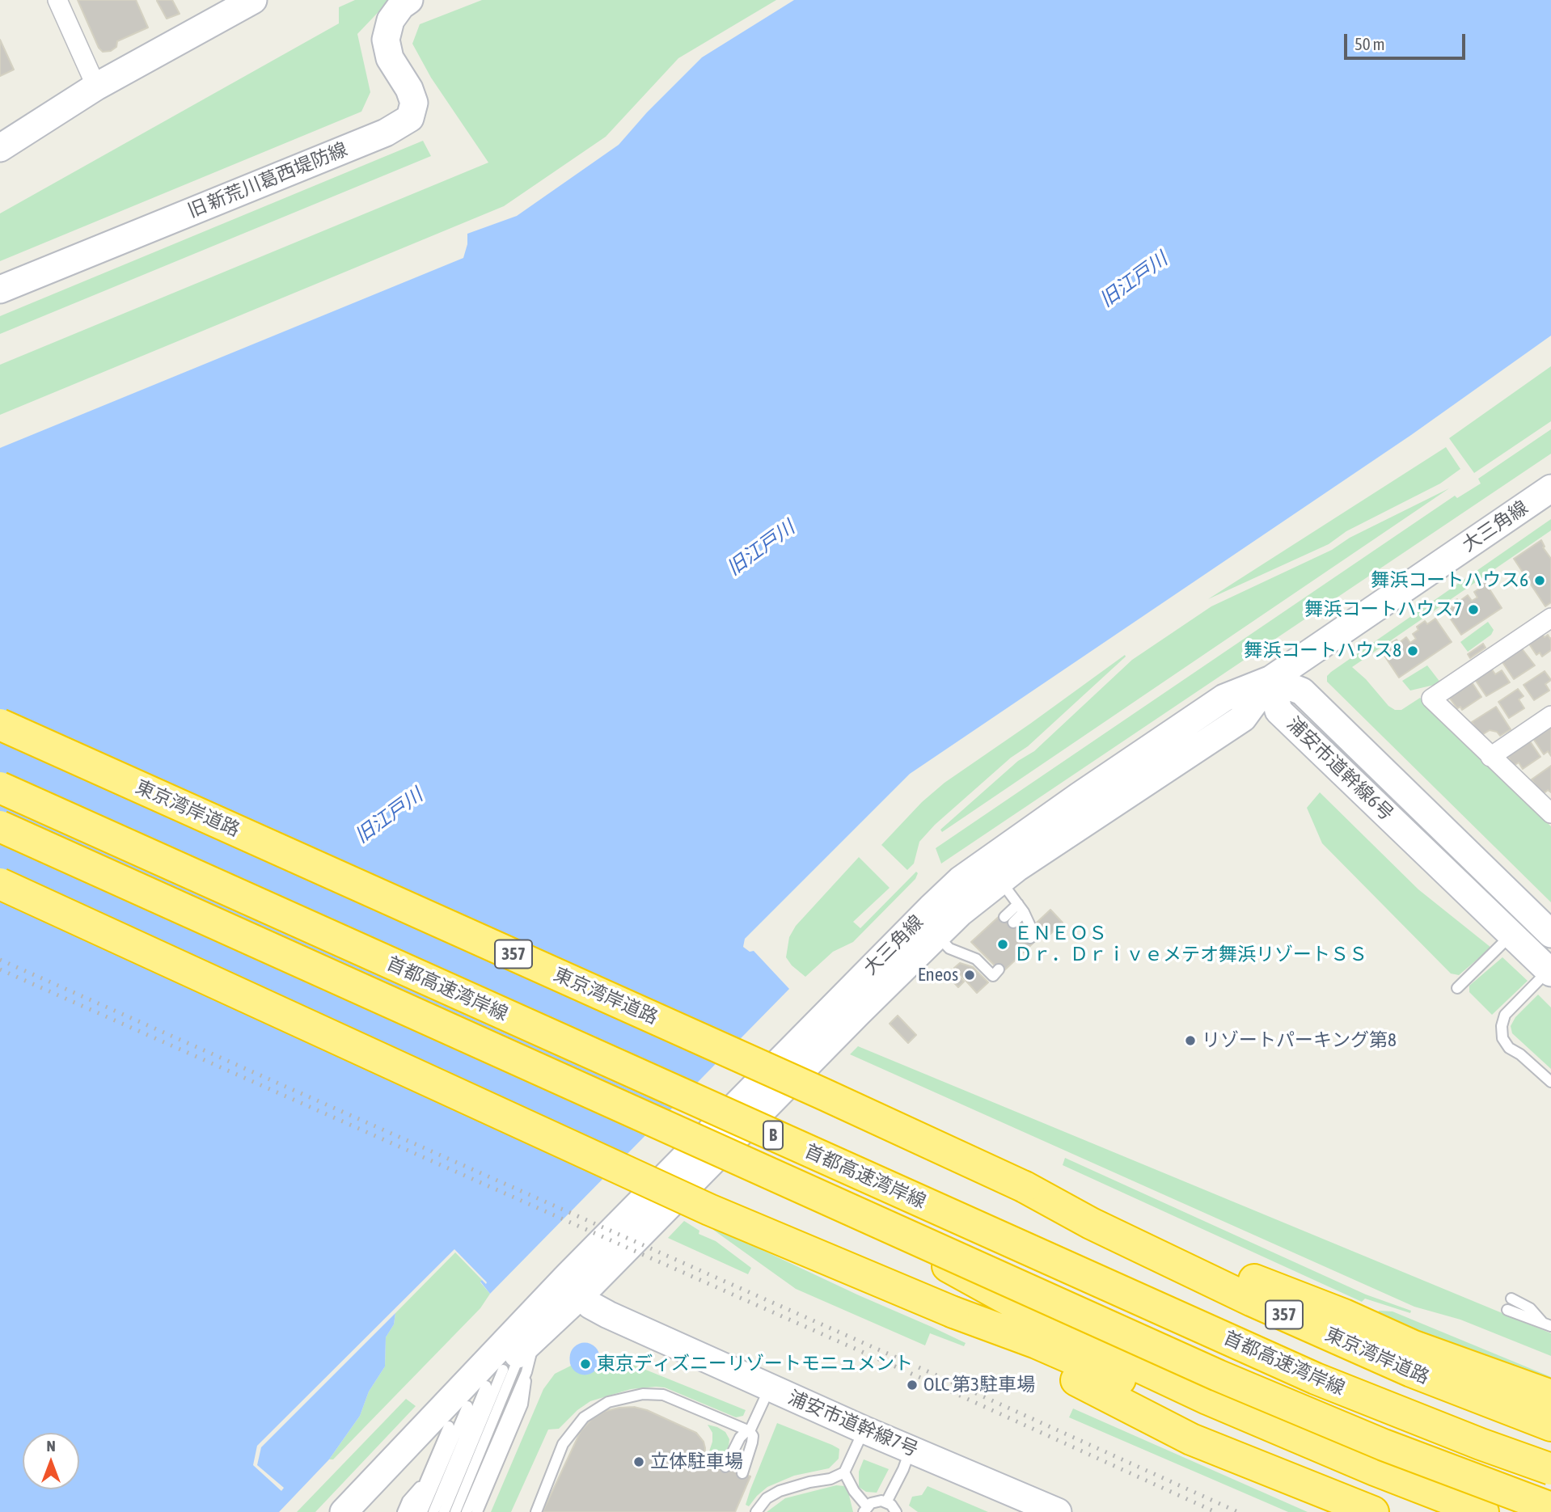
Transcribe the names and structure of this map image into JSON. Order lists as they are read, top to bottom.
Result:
{
  "streets": {
    "highway": [
      "東京湾岸道路",
      "357",
      "首都高速湾岸線",
      "B"
    ],
    "street": [
      "旧 新荒川葛西堤防線",
      "大三角線",
      "浦安市道幹線6号",
      "浦安市道幹線7号"
    ]
  },
  "crossings": [
    ["大三角線", "浦安市道幹線6号"],
    ["大三角線", "浦安市道幹線7号"]
  ],
  "water": ["旧江戸川"],
  "places": [
    "舞浜コートハウス6",
    "舞浜コートハウス7",
    "舞浜コートハウス8",
    "ＥＮＥＯＳ Ｄｒ．Ｄｒｉｖｅメテオ舞浜リゾートＳＳ",
    "Eneos",
    "リゾートパーキング第8",
    "東京ディズニーリゾートモニュメント",
    "OLC 第3駐車場",
    "立体駐車場"
  ],
  "scale_bar": "50 m",
  "north": "top"
}
